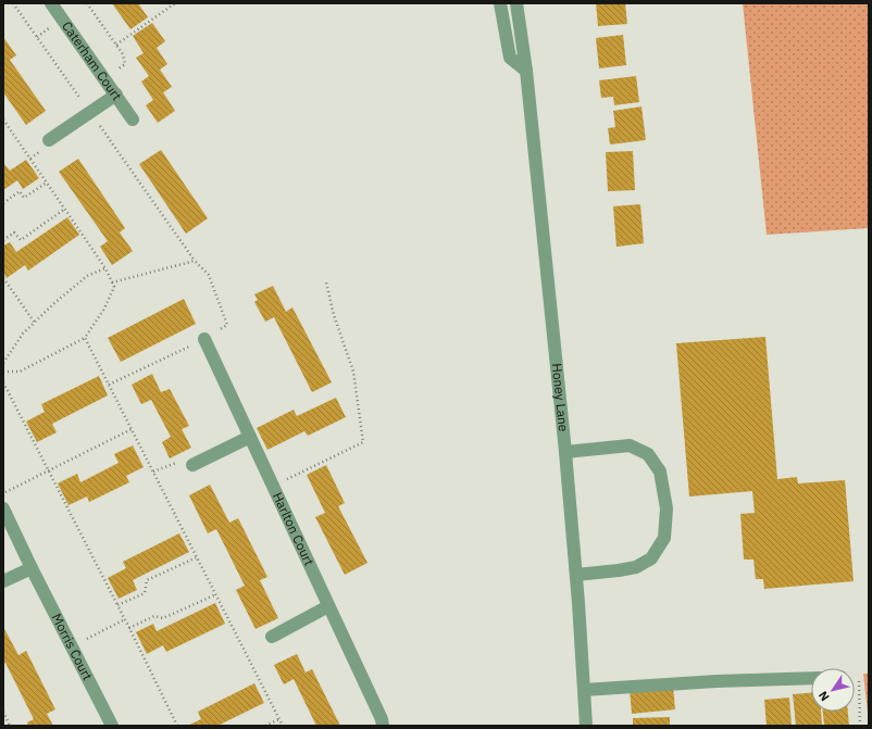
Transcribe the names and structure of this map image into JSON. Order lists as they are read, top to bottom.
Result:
{
  "streets": {
    "street": [
      "Caterham Court",
      "Honey Lane",
      "Harlton Court",
      "Morris Court"
    ]
  },
  "north": "bottom left"
}
